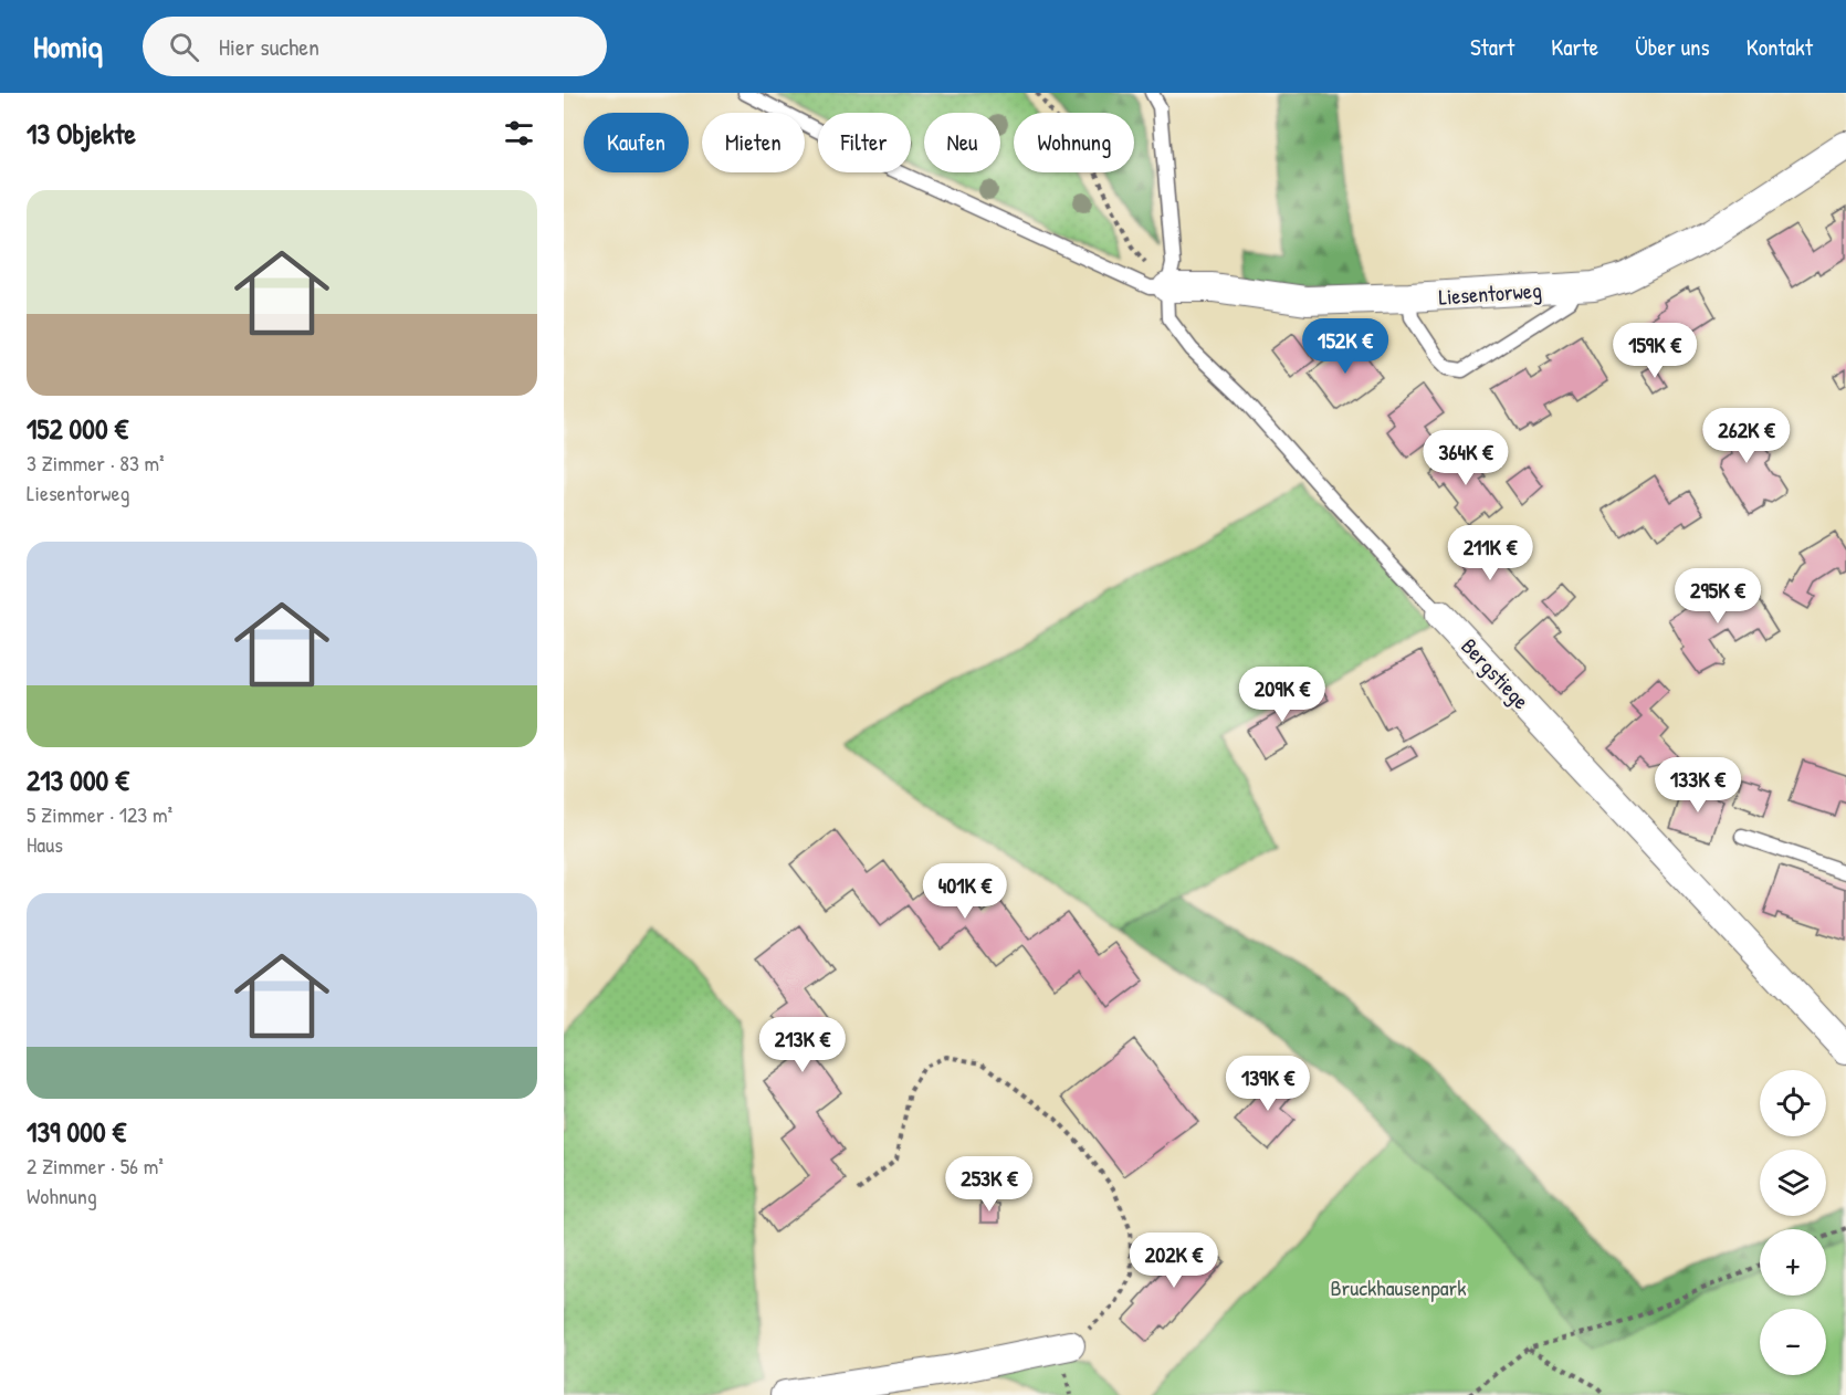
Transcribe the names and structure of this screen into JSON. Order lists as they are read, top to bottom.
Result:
{
  "streets": {
    "street": ["Liesentorweg", "Bergstiege"]
  },
  "crossings": [
    ["Liesentorweg", "Bergstiege"]
  ],
  "parks": ["Bruckhausenpark"],
  "page": {
    "header": "Homiq",
    "search": "Hier suchen",
    "nav": [
      "Start",
      "Karte",
      "Über uns",
      "Kontakt"
    ],
    "heading": "13 Objekte",
    "chip": [
      "Kaufen",
      "Mieten",
      "Filter",
      "Neu",
      "Wohnung"
    ],
    "list": [
      {
        "name": "152 000 €",
        "note": "3 Zimmer · 83 m² · Liesentorweg"
      },
      {
        "name": "213 000 €",
        "note": "5 Zimmer · 123 m² · Haus"
      },
      {
        "name": "139 000 €",
        "note": "2 Zimmer · 56 m² · Wohnung"
      }
    ],
    "price": [
      "152K €",
      "159K €",
      "262K €",
      "364K €",
      "211K €",
      "295K €",
      "209K €",
      "133K €",
      "401K €",
      "213K €",
      "139K €",
      "253K €",
      "202K €"
    ],
    "map_buttons": ["+", "−"]
  }
}
